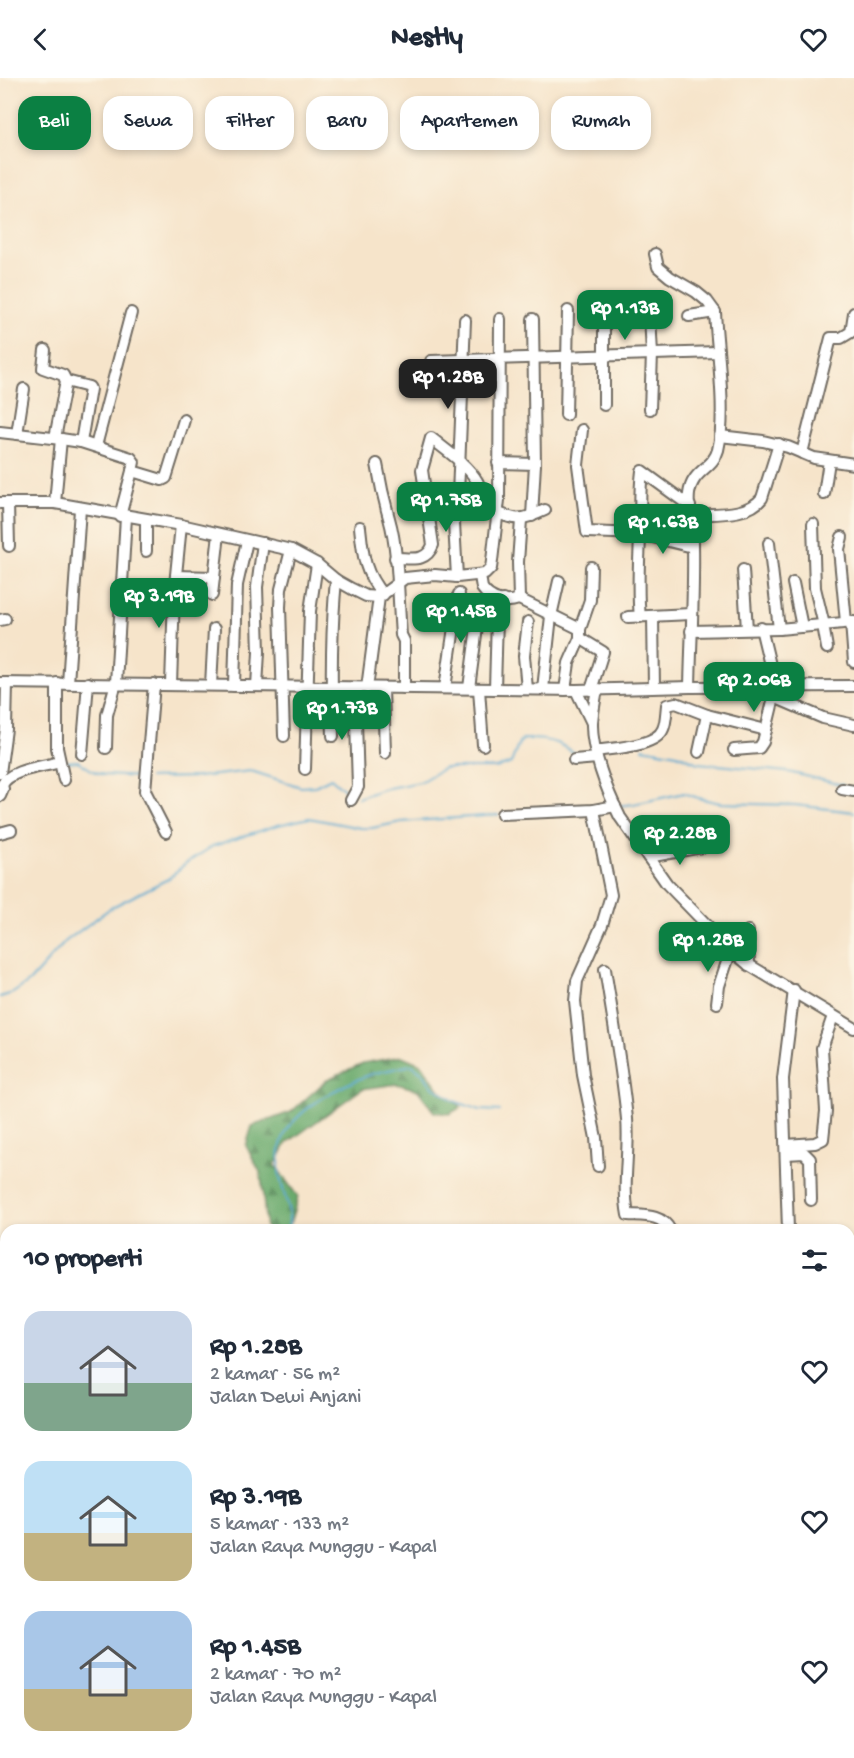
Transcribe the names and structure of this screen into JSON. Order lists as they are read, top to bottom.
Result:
{
  "page": {
    "header": "Nestly",
    "chip": [
      "Beli",
      "Sewa",
      "Filter",
      "Baru",
      "Apartemen",
      "Rumah"
    ],
    "price": [
      "Rp 1.13B",
      "Rp 1.28B",
      "Rp 1.75B",
      "Rp 1.63B",
      "Rp 3.19B",
      "Rp 1.45B",
      "Rp 2.06B",
      "Rp 1.73B",
      "Rp 2.28B",
      "Rp 1.28B"
    ],
    "heading": "10 properti",
    "list": [
      {
        "name": "Rp 1.28B",
        "note": "2 kamar · 56 m² · Jalan Dewi Anjani"
      },
      {
        "name": "Rp 3.19B",
        "note": "5 kamar · 133 m² · Jalan Raya Munggu - Kapal"
      },
      {
        "name": "Rp 1.45B",
        "note": "2 kamar · 70 m² · Jalan Raya Munggu - Kapal"
      }
    ]
  }
}
